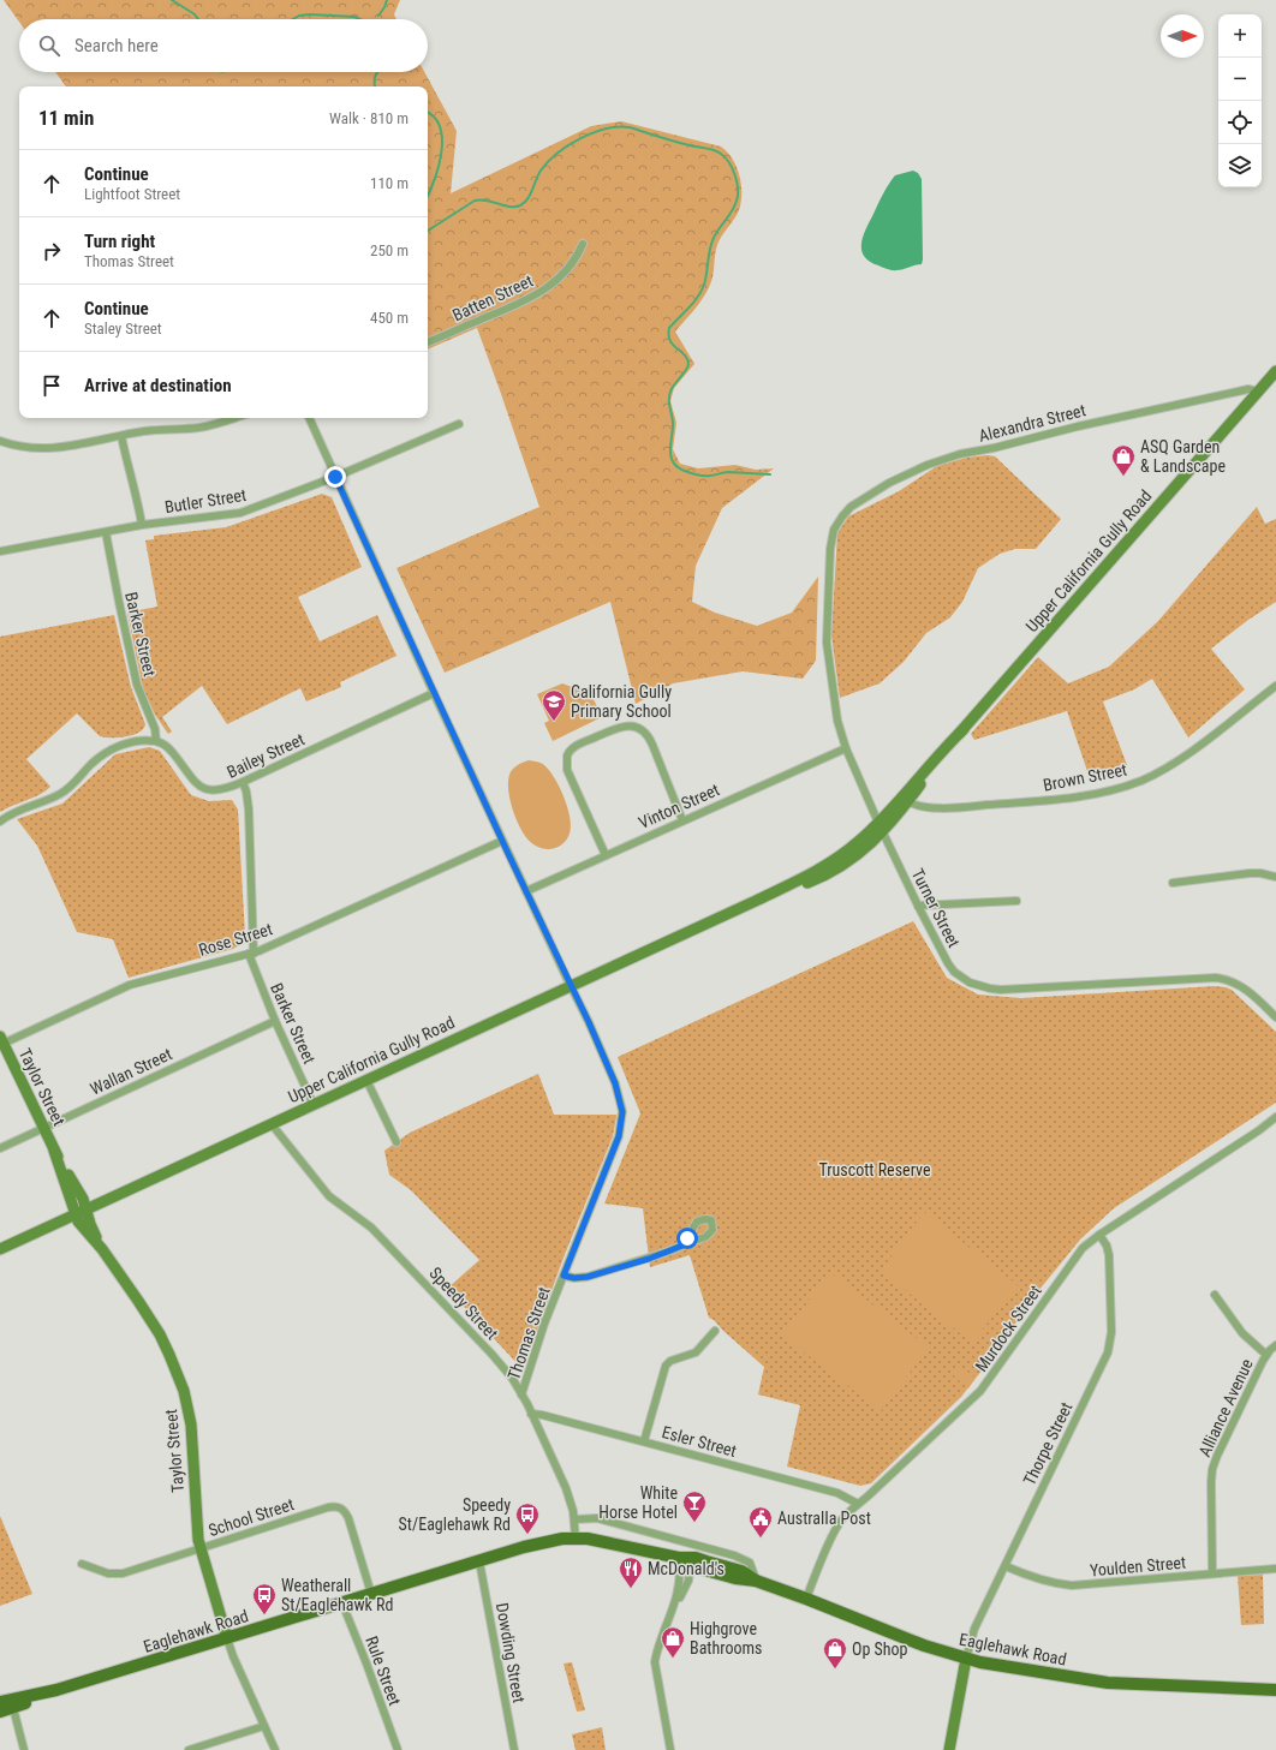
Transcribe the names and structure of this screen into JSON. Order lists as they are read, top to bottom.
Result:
{
  "streets": {
    "main road": ["Eaglehawk Road"],
    "street": [
      "Batten Street",
      "Alexandra Street",
      "Butler Street",
      "Upper California Gully Road",
      "Barker Street",
      "Bailey Street",
      "Brown Street",
      "Vinton Street",
      "Turner Street",
      "Rose Street",
      "Wallan Street",
      "Taylor Street",
      "Speedy Street",
      "Murdock Street",
      "Thomas Street",
      "Alliance Avenue",
      "Esler Street",
      "Thorpe Street",
      "School Street",
      "Youlden Street",
      "Dowding Street",
      "Rule Street"
    ]
  },
  "crossings": [
    ["Alexandra Street", "Upper California Gully Road"],
    ["Alexandra Street", "Turner Street"],
    ["Butler Street", "Barker Street"],
    ["Butler Street", "Thomas Street"],
    ["Upper California Gully Road", "Barker Street"],
    ["Upper California Gully Road", "Brown Street"],
    ["Upper California Gully Road", "Turner Street"],
    ["Upper California Gully Road", "Taylor Street"],
    ["Upper California Gully Road", "Speedy Street"],
    ["Upper California Gully Road", "Thomas Street"],
    ["Barker Street", "Bailey Street"],
    ["Barker Street", "Rose Street"],
    ["Barker Street", "Wallan Street"],
    ["Bailey Street", "Thomas Street"],
    ["Vinton Street", "Turner Street"],
    ["Vinton Street", "Thomas Street"],
    ["Rose Street", "Taylor Street"],
    ["Rose Street", "Thomas Street"],
    ["Wallan Street", "Taylor Street"],
    ["Taylor Street", "School Street"],
    ["Taylor Street", "Eaglehawk Road"],
    ["Speedy Street", "Thomas Street"],
    ["Speedy Street", "Esler Street"],
    ["Speedy Street", "Eaglehawk Road"],
    ["Murdock Street", "Esler Street"],
    ["Murdock Street", "Thorpe Street"],
    ["Murdock Street", "Eaglehawk Road"],
    ["Alliance Avenue", "Youlden Street"],
    ["Thorpe Street", "Youlden Street"],
    ["Thorpe Street", "Eaglehawk Road"],
    ["School Street", "Eaglehawk Road"],
    ["Eaglehawk Road", "Dowding Street"],
    ["Eaglehawk Road", "Rule Street"]
  ],
  "parks": ["Truscott Reserve"],
  "places": {
    "shop": ["ASQ Garden & Landscape", "Highgrove Bathrooms", "Op Shop"],
    "school or university": ["California Gully Primary School"],
    "bar": ["White Horse Hotel"],
    "bus stop": ["Speedy St/Eaglehawk Rd", "Weatherall St/Eaglehawk Rd"],
    "public building": ["AustralIa Post"],
    "restaurant": ["McDonald's"]
  },
  "north": "right",
  "page": {
    "map_buttons": ["+", "−"],
    "search": "Search here",
    "heading": ["11 min", "Walk · 810 m"],
    "list": [
      ["Continue", "Lightfoot Street", "110 m"],
      ["Turn right", "Thomas Street", "250 m"],
      ["Continue", "Staley Street", "450 m"],
      "Arrive at destination"
    ]
  }
}
